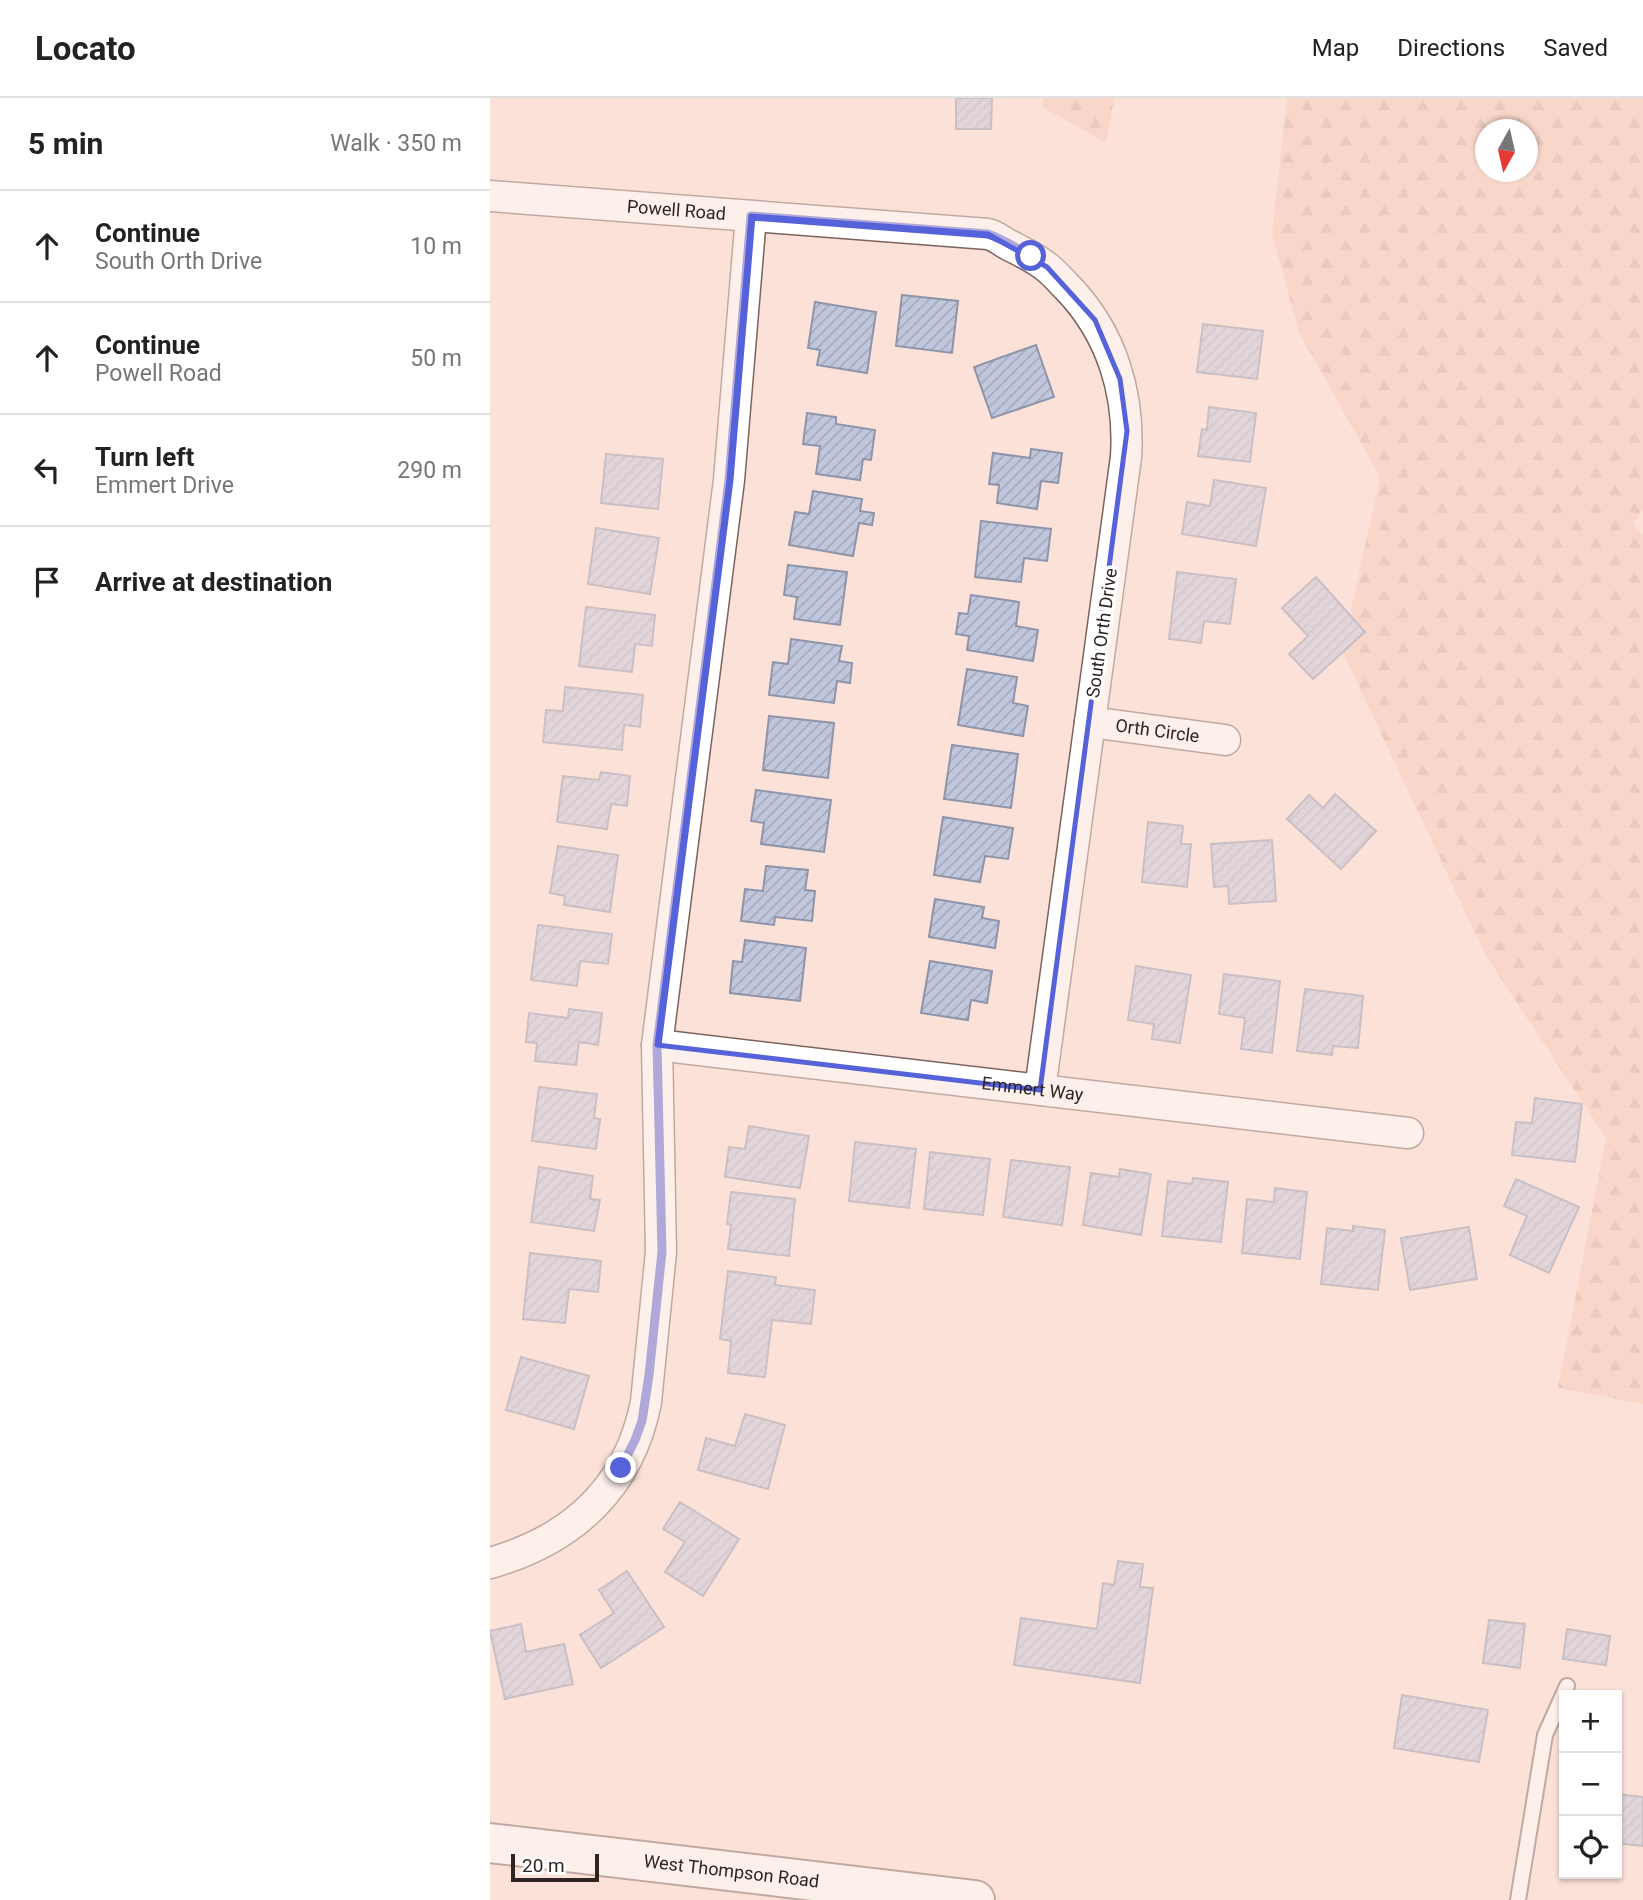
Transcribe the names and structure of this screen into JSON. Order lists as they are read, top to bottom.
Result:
{
  "streets": {
    "main road": ["West Thompson Road"],
    "street": [
      "Powell Road",
      "South Orth Drive",
      "Orth Circle",
      "Emmert Way"
    ]
  },
  "crossings": [
    ["Powell Road", "South Orth Drive"],
    ["South Orth Drive", "Orth Circle"],
    ["South Orth Drive", "Emmert Way"]
  ],
  "scale_bar": "20 m",
  "north": "bottom",
  "page": {
    "header": "Locato",
    "nav": ["Map", "Directions", "Saved"],
    "heading": ["5 min", "Walk · 350 m"],
    "list": [
      ["Continue", "South Orth Drive", "10 m"],
      ["Continue", "Powell Road", "50 m"],
      ["Turn left", "Emmert Drive", "290 m"],
      "Arrive at destination"
    ],
    "map_buttons": ["+", "−"],
    "scale": "20 m"
  }
}
